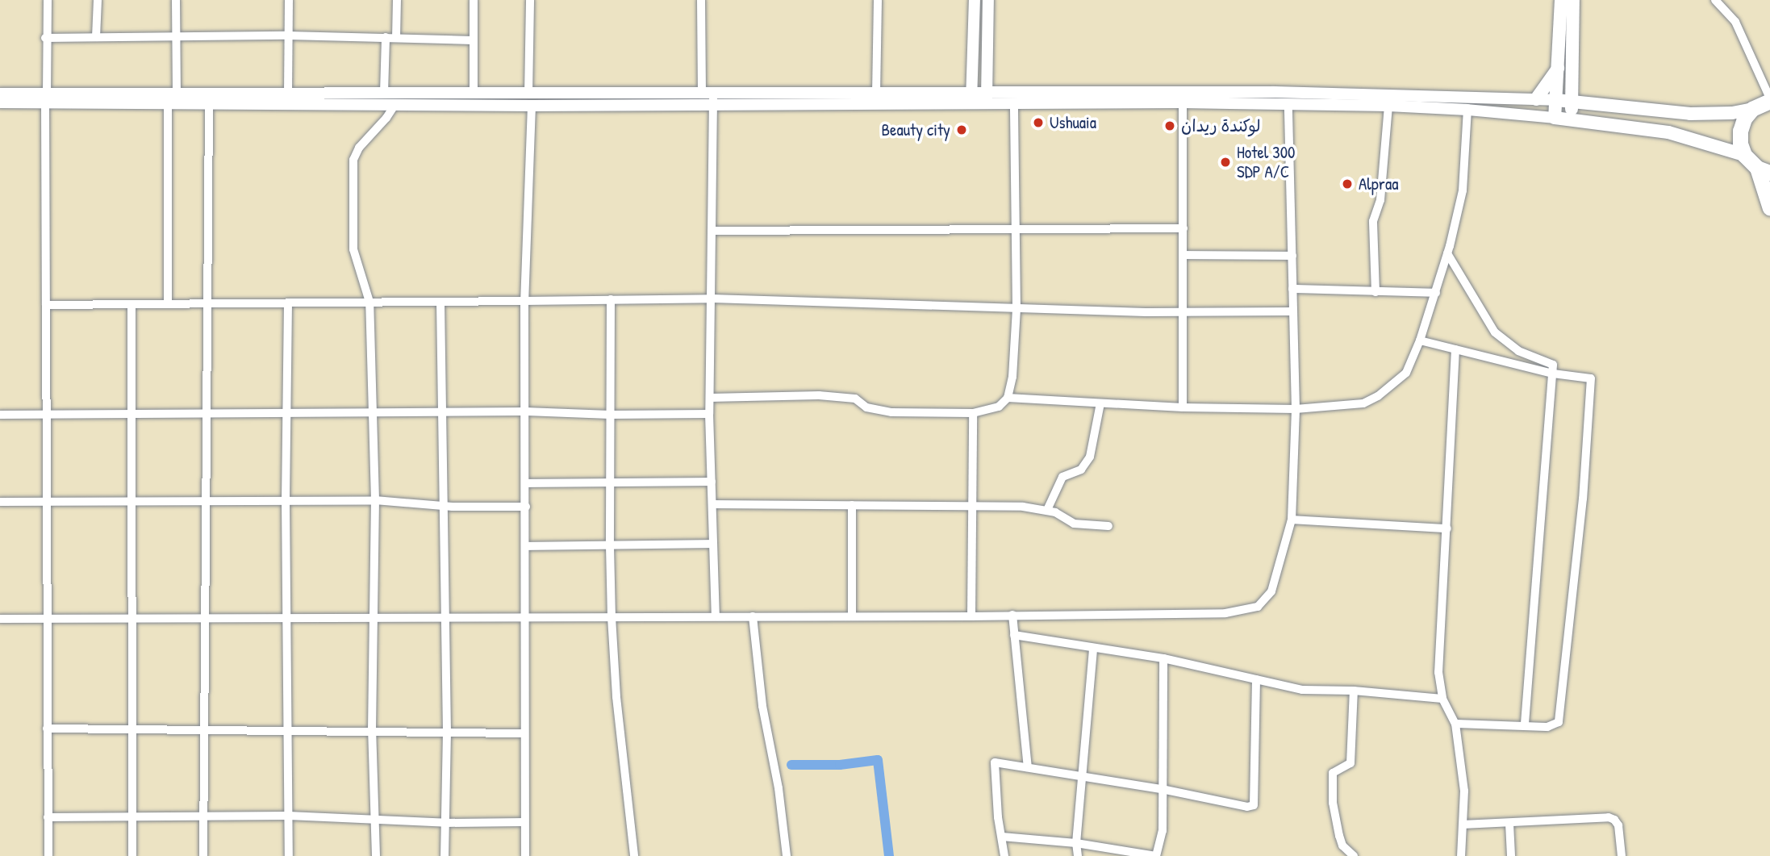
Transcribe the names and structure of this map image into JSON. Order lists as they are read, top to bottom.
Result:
{
  "places": [
    "Ushuaia",
    "لوكندة ريدان",
    "Beauty city",
    "Hotel 300 SDP A/C",
    "Alpraa"
  ]
}
